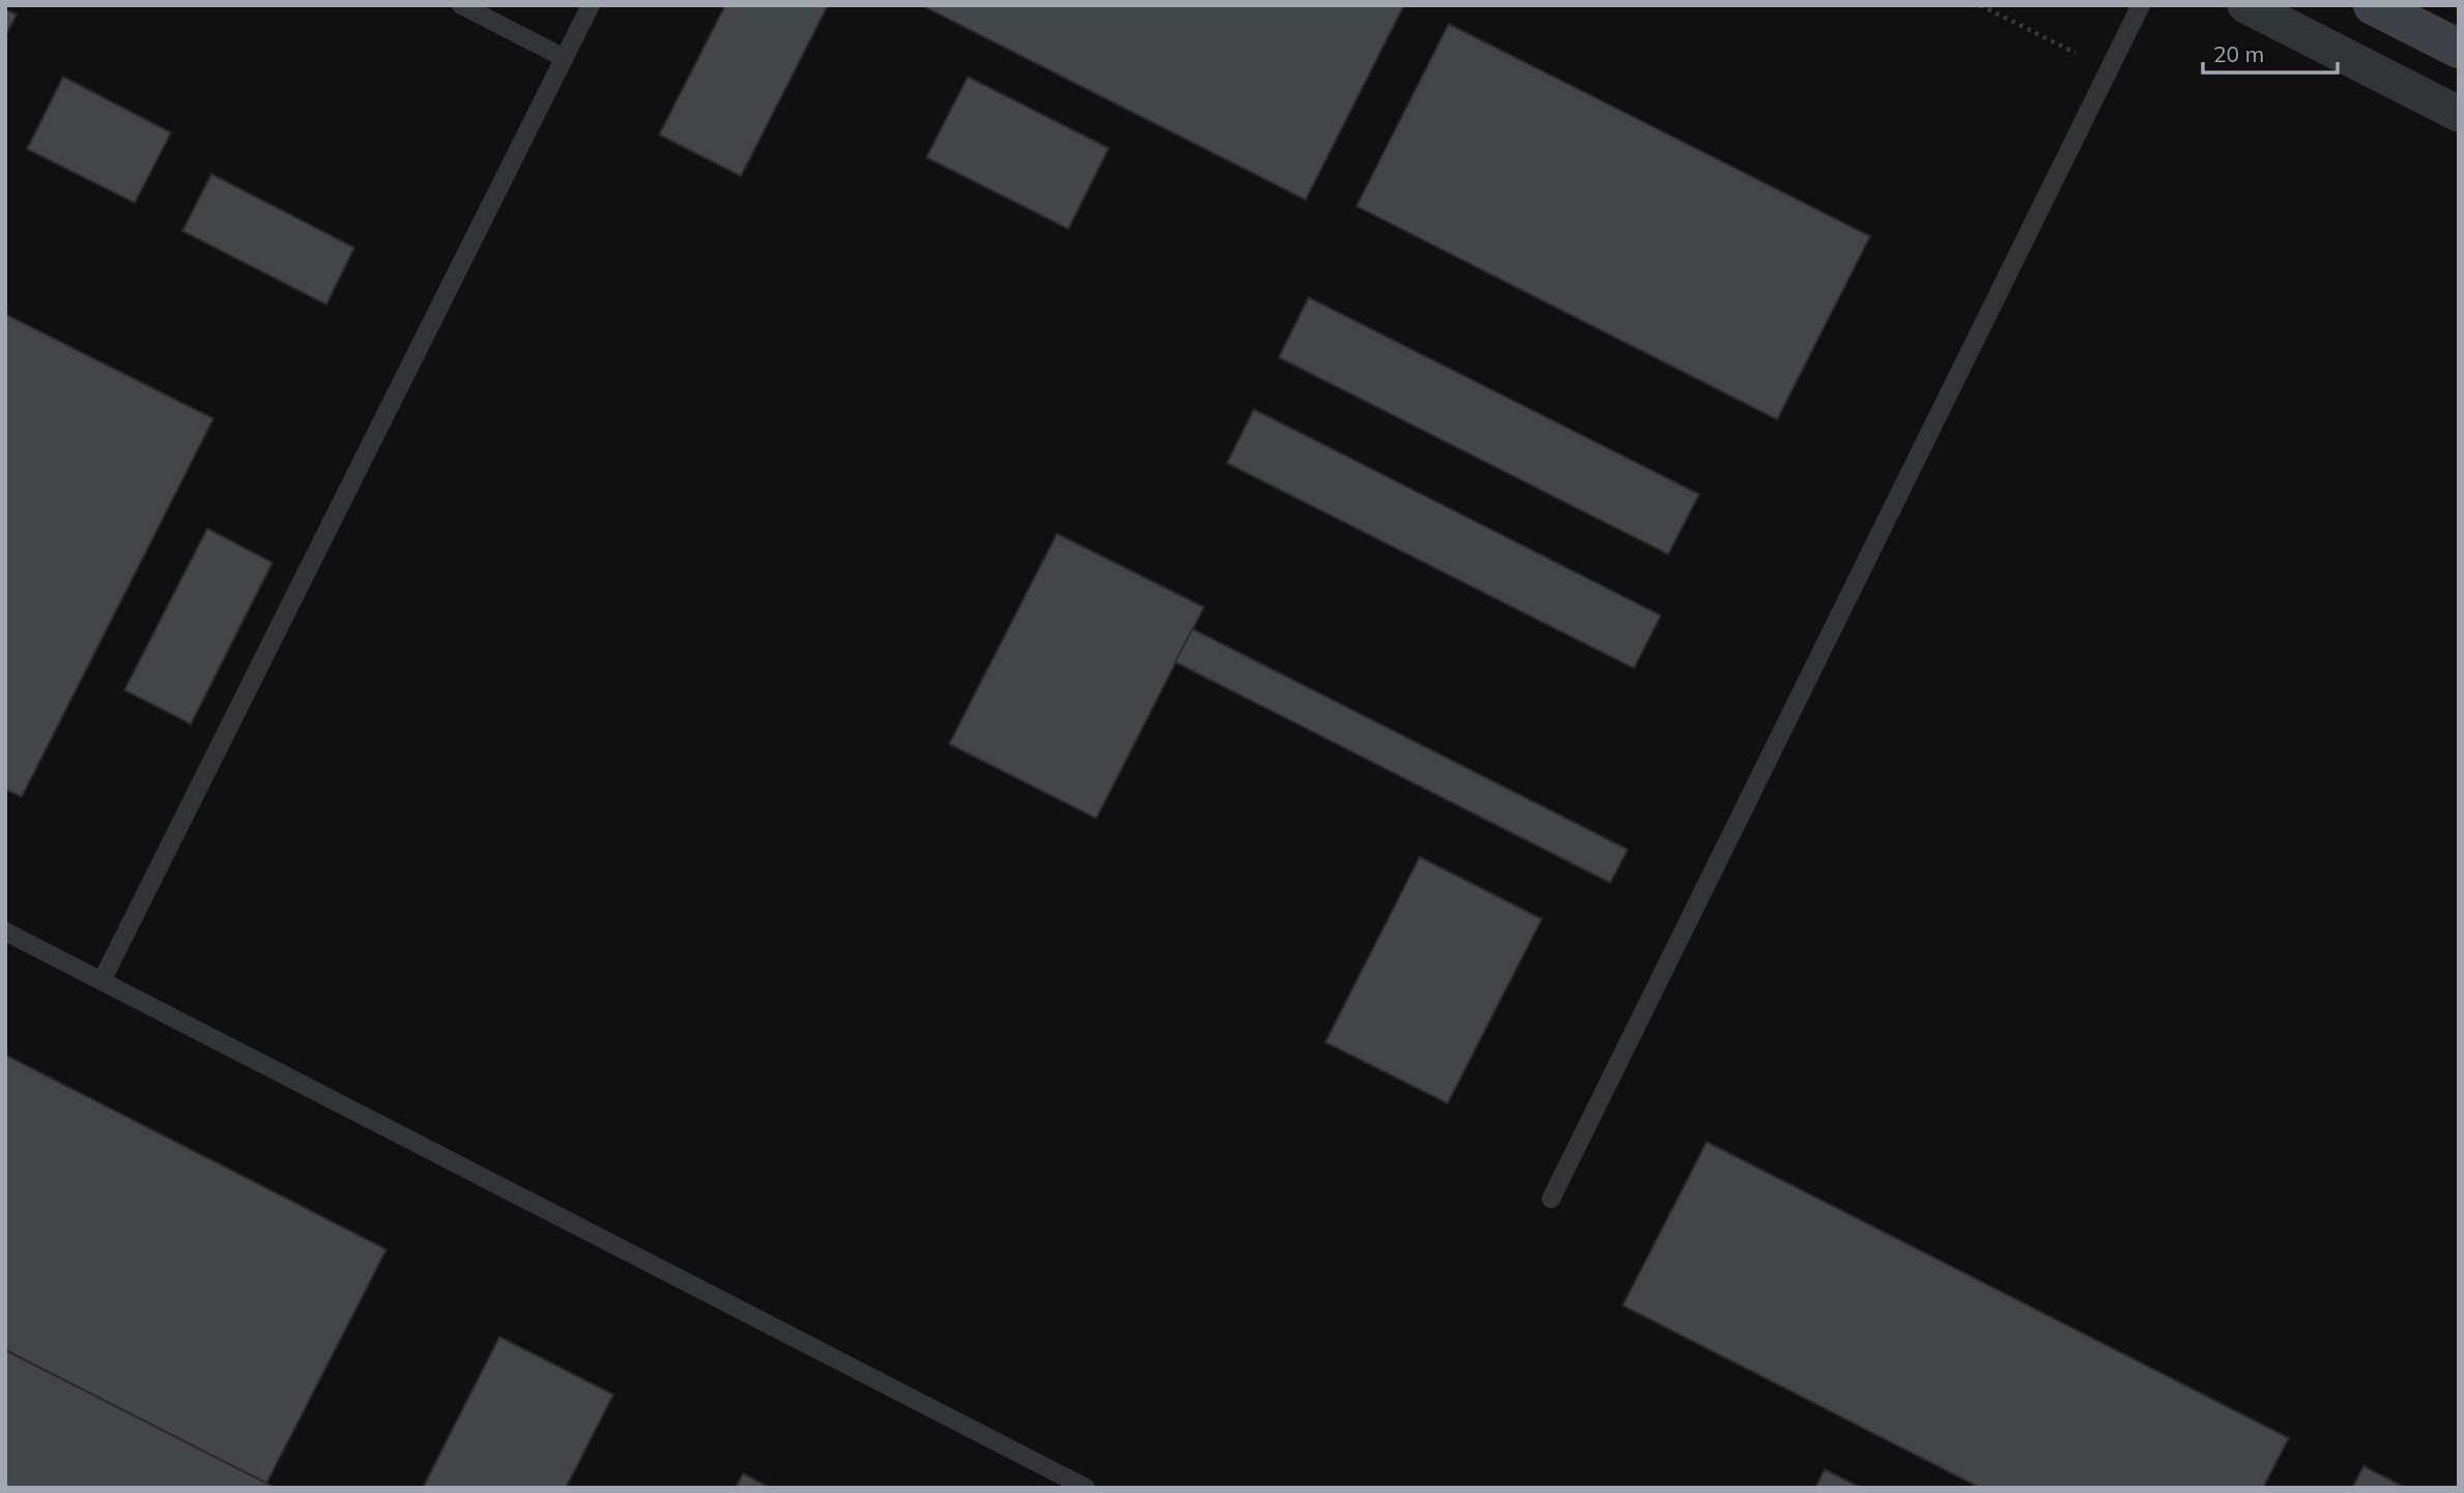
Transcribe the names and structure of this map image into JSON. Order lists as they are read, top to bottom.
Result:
{
  "scale_bar": "20 m"
}
